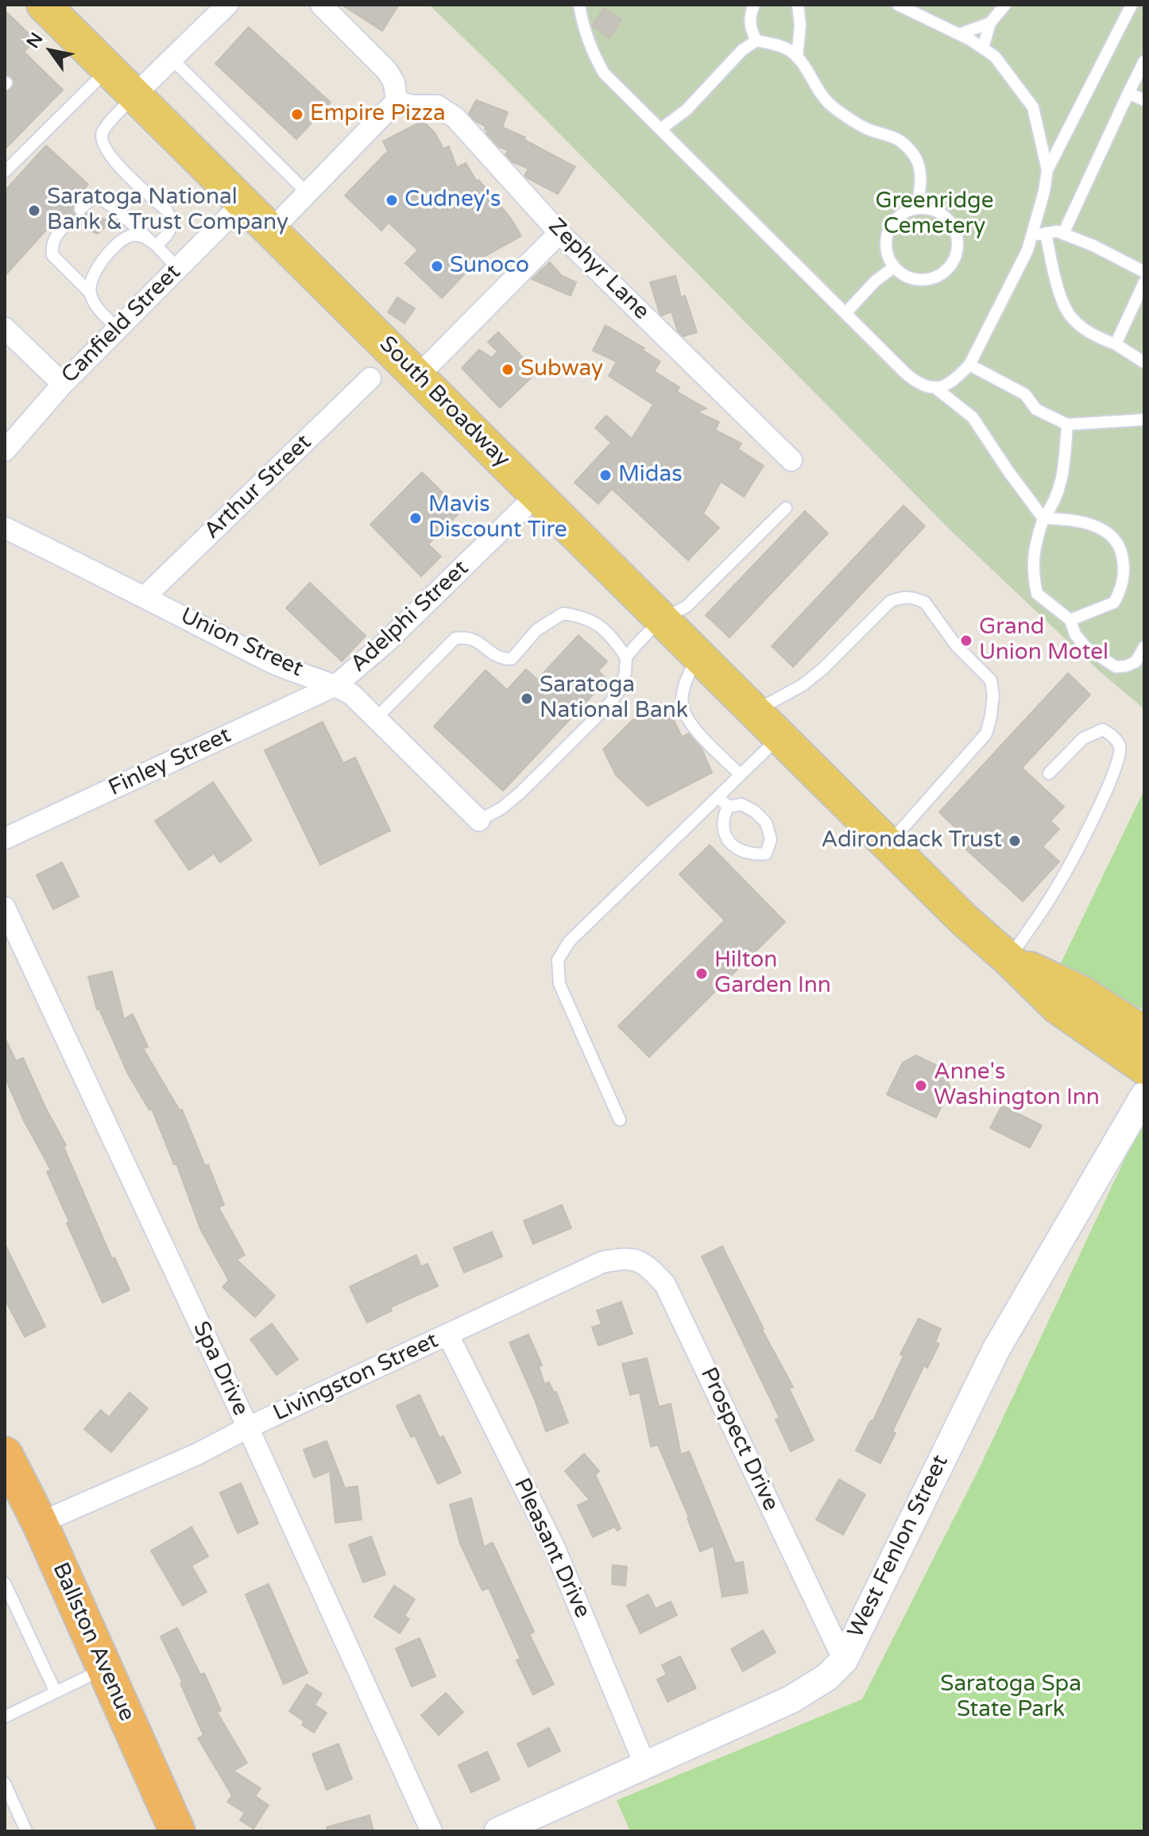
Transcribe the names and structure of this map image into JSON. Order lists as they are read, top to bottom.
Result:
{
  "streets": {
    "highway": ["Ballston Avenue"],
    "main road": ["South Broadway"],
    "street": [
      "Zephyr Lane",
      "Canfield Street",
      "Arthur Street",
      "Adelphi Street",
      "Union Street",
      "Finley Street",
      "Spa Drive",
      "Livingston Street",
      "Prospect Drive",
      "West Fenlon Street",
      "Pleasant Drive"
    ]
  },
  "crossings": [
    ["Canfield Street", "South Broadway"],
    ["South Broadway", "Adelphi Street"],
    ["Arthur Street", "Union Street"],
    ["Adelphi Street", "Union Street"],
    ["Adelphi Street", "Finley Street"],
    ["Union Street", "Finley Street"],
    ["Spa Drive", "Livingston Street"],
    ["Livingston Street", "Prospect Drive"],
    ["Livingston Street", "Pleasant Drive"],
    ["Livingston Street", "Ballston Avenue"],
    ["Prospect Drive", "West Fenlon Street"],
    ["West Fenlon Street", "Pleasant Drive"]
  ],
  "parks": ["Greenridge Cemetery", "Saratoga Spa State Park"],
  "places": [
    "Empire Pizza",
    "Cudney's",
    "Saratoga National Bank & Trust Company",
    "Sunoco",
    "Subway",
    "Midas",
    "Mavis Discount Tire",
    "Grand Union Motel",
    "Saratoga National Bank",
    "Adirondack Trust",
    "Hilton Garden Inn",
    "Anne's Washington Inn"
  ],
  "north": "top left"
}
